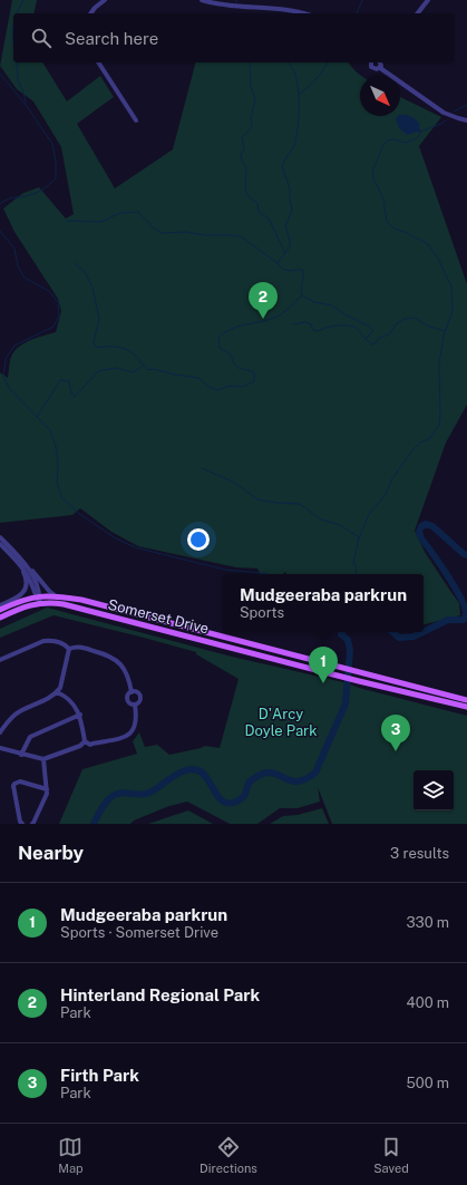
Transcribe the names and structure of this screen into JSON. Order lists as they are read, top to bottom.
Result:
{
  "streets": {
    "main road": ["Somerset Drive"]
  },
  "parks": ["D'Arcy Doyle Park"],
  "north": "bottom right",
  "page": {
    "search": "Search here",
    "pins": ["2", "1", "3"],
    "popup": ["Mudgeeraba parkrun", "Sports"],
    "heading": ["Nearby", "3 results"],
    "list": [
      {
        "mark": "1",
        "name": "Mudgeeraba parkrun",
        "note": "Sports · Somerset Drive",
        "value": "330 m"
      },
      {
        "mark": "2",
        "name": "Hinterland Regional Park",
        "note": "Park",
        "value": "400 m"
      },
      {
        "mark": "3",
        "name": "Firth Park",
        "note": "Park",
        "value": "500 m"
      }
    ],
    "nav": ["Map", "Directions", "Saved"]
  }
}
